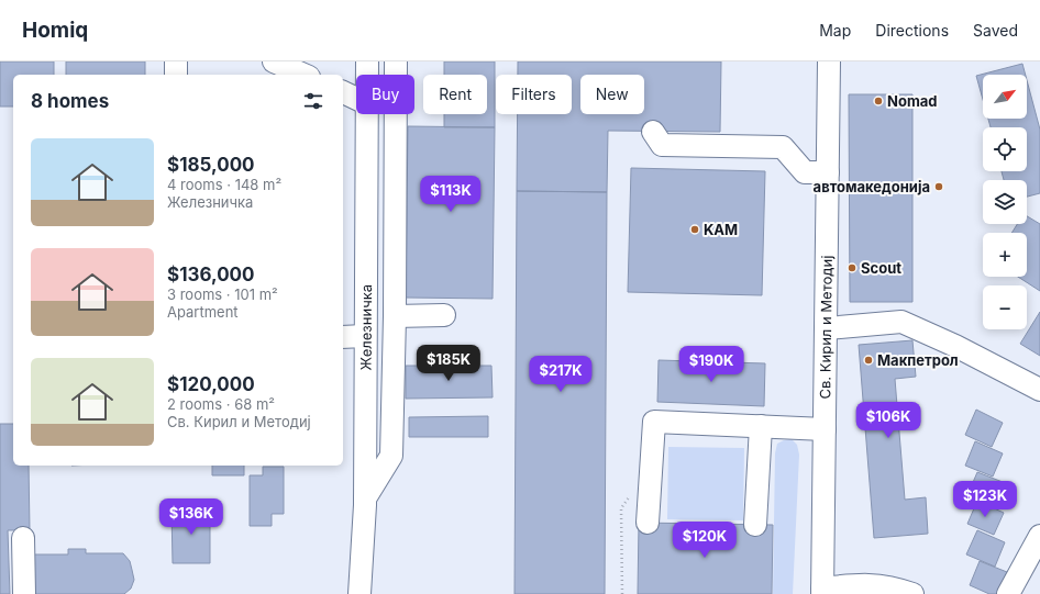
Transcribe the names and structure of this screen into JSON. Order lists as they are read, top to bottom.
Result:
{
  "streets": {
    "street": ["Железничка", "Св. Кирил и Методиј"]
  },
  "places": [
    "Nomad",
    "автомакедонија",
    "KAM",
    "Scout",
    "Макпетрол"
  ],
  "north": "top right",
  "page": {
    "header": "Homiq",
    "nav": ["Map", "Directions", "Saved"],
    "map_buttons": ["+", "−"],
    "chip": [
      "Buy",
      "Rent",
      "Filters",
      "New"
    ],
    "heading": "8 homes",
    "list": [
      {
        "name": "$185,000",
        "note": "4 rooms · 148 m² · Железничка"
      },
      {
        "name": "$136,000",
        "note": "3 rooms · 101 m² · Apartment"
      },
      {
        "name": "$120,000",
        "note": "2 rooms · 68 m² · Св. Кирил и Методиј"
      }
    ],
    "price": [
      "$113K",
      "$185K",
      "$190K",
      "$217K",
      "$106K",
      "$123K",
      "$136K",
      "$120K"
    ]
  }
}
